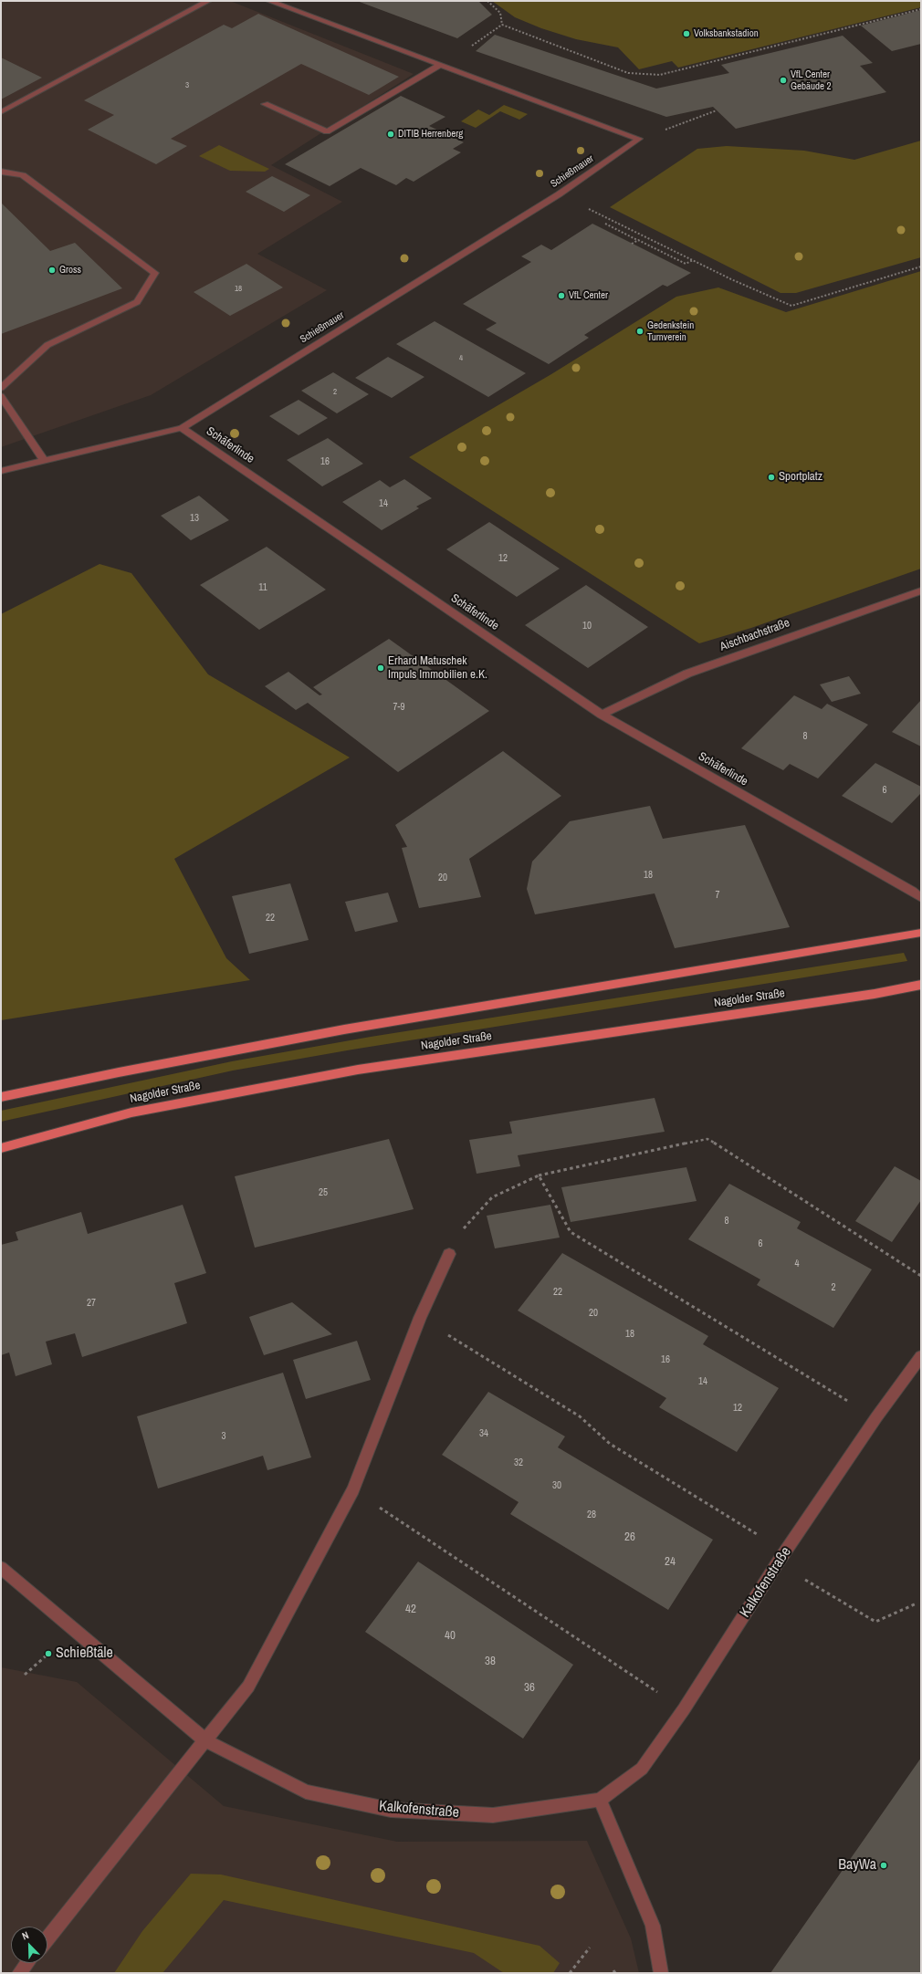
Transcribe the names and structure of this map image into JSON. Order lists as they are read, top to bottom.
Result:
{
  "streets": {
    "main road": ["Nagolder Straße"],
    "street": [
      "Schießmauer",
      "Schäferlinde",
      "Aischbachstraße",
      "Kalkofenstraße"
    ]
  },
  "crossings": [
    ["Schießmauer", "Schäferlinde"],
    ["Schäferlinde", "Aischbachstraße"]
  ],
  "places": [
    "Volksbankstadion",
    "VfL Center Gebäude 2",
    "DITIB Herrenberg",
    "Gross",
    "VfL Center",
    "Gedenkstein Turnverein",
    "Sportplatz",
    "Erhard Matuschek Impuls Immobilien e.K.",
    "Schießtäle",
    "BayWa"
  ],
  "house_numbers": [
    "3",
    "18",
    "4",
    "2",
    "16",
    "14",
    "13",
    "12",
    "11",
    "10",
    "7-9",
    "8",
    "6",
    "18",
    "20",
    "7",
    "22",
    "25",
    "8",
    "6",
    "4",
    "2",
    "22",
    "27",
    "20",
    "18",
    "16",
    "14",
    "12",
    "34",
    "3",
    "32",
    "30",
    "28",
    "26",
    "24",
    "42",
    "40",
    "38",
    "36"
  ],
  "north": "top left"
}
